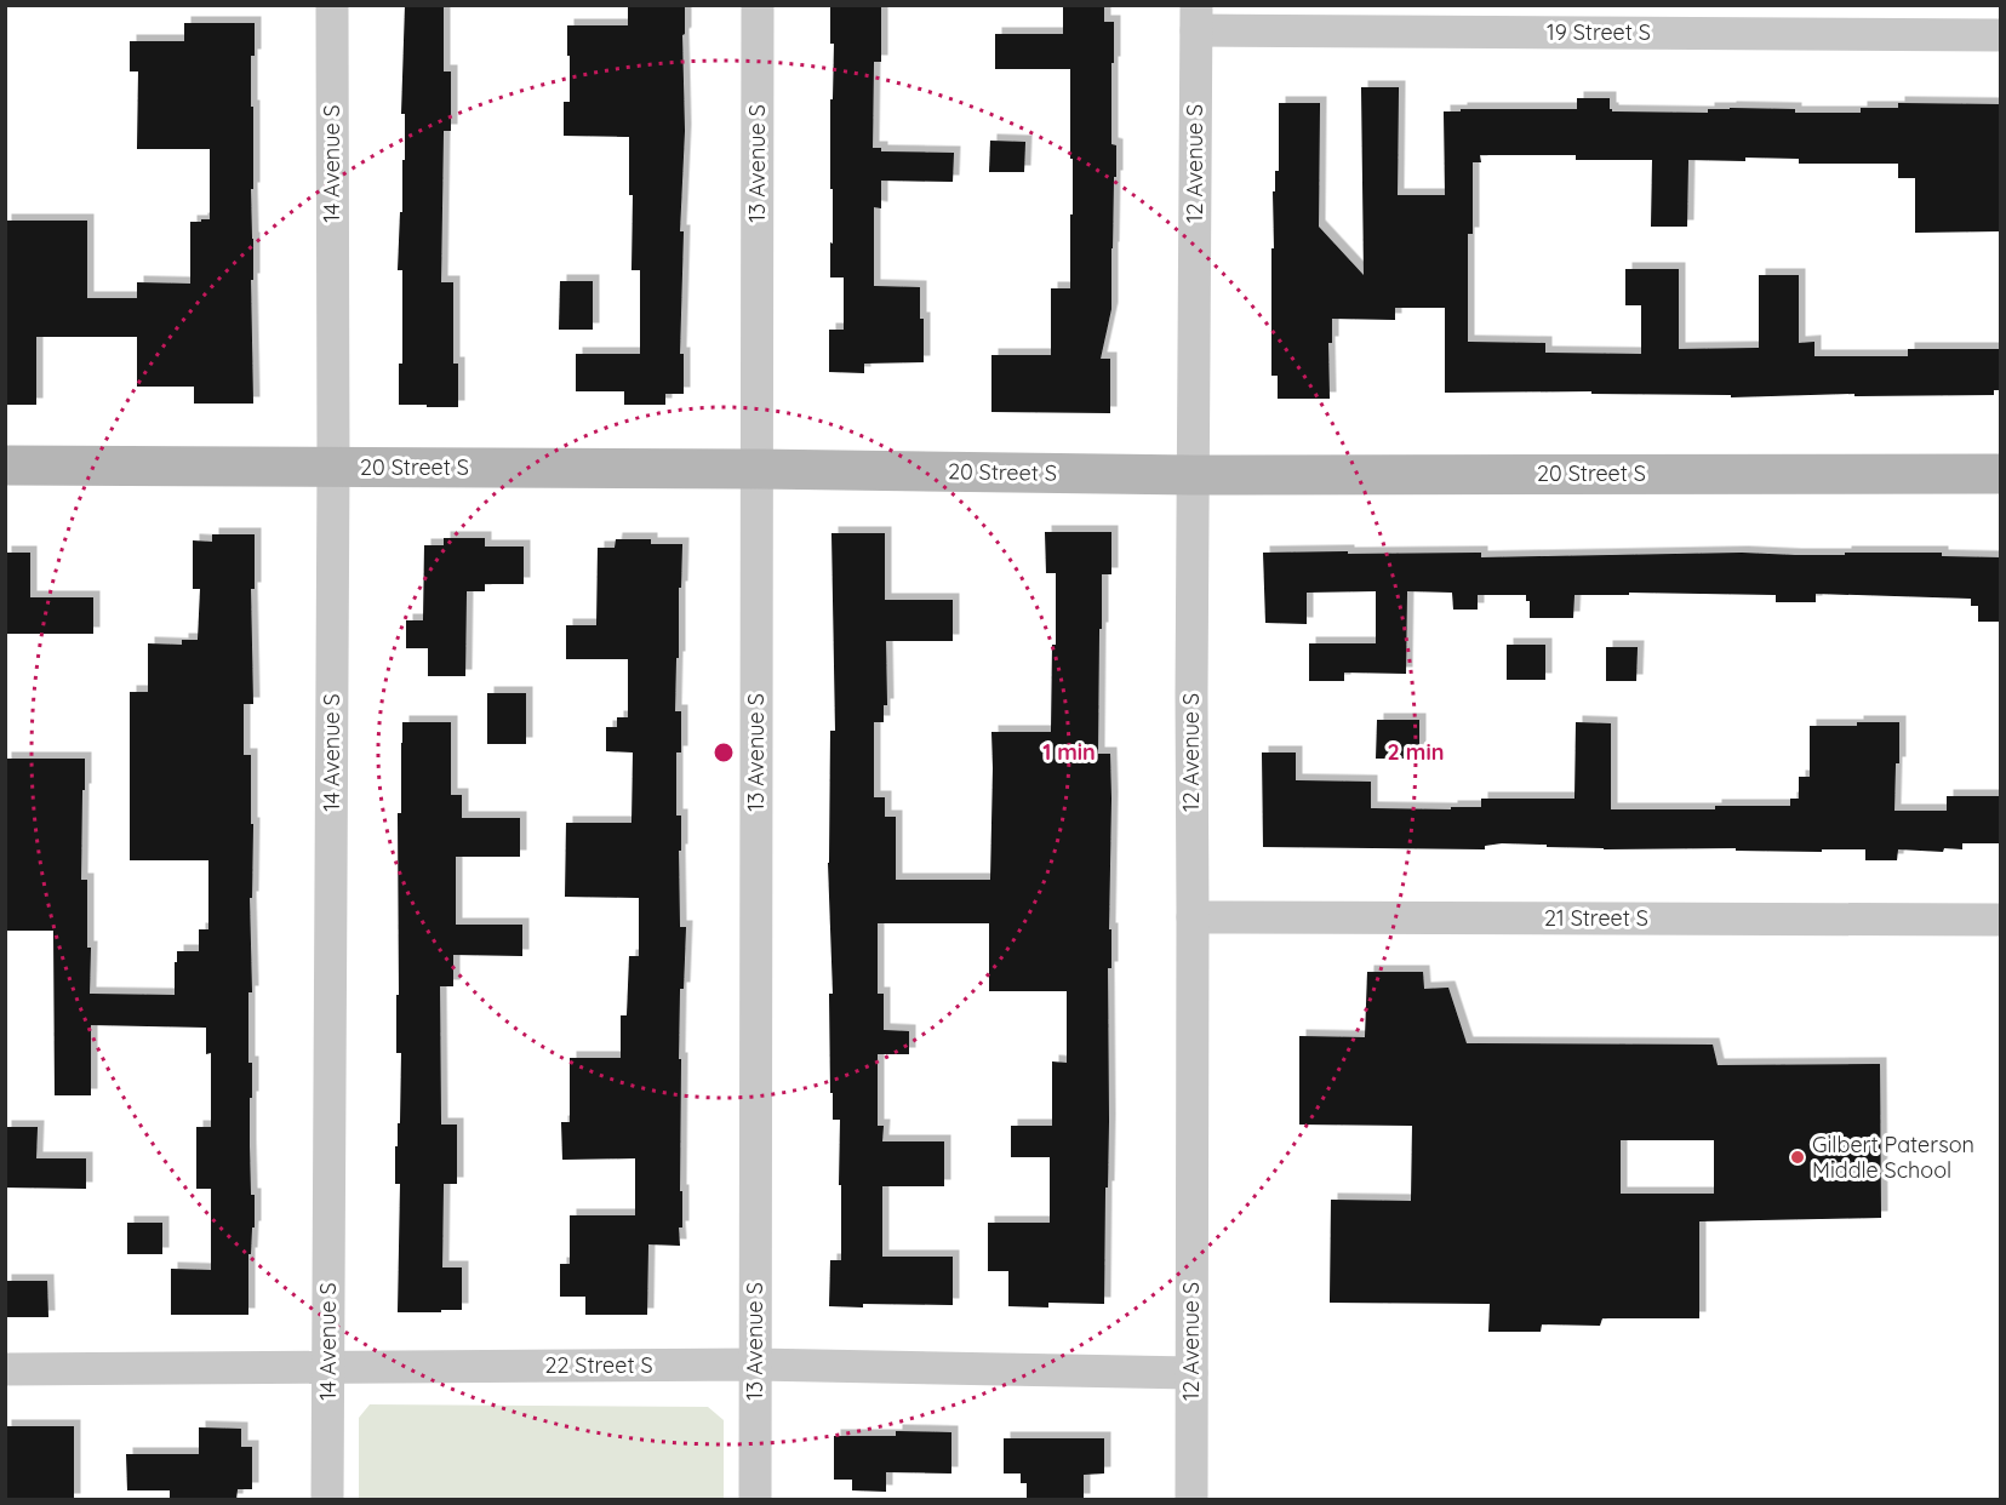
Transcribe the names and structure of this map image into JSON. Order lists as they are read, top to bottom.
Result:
{
  "streets": {
    "street": [
      "19 Street S",
      "14 Avenue S",
      "13 Avenue S",
      "12 Avenue S",
      "20 Street S",
      "21 Street S",
      "22 Street S"
    ]
  },
  "crossings": [
    ["19 Street S", "12 Avenue S"],
    ["14 Avenue S", "20 Street S"],
    ["14 Avenue S", "22 Street S"],
    ["13 Avenue S", "20 Street S"],
    ["13 Avenue S", "22 Street S"],
    ["12 Avenue S", "20 Street S"],
    ["12 Avenue S", "21 Street S"],
    ["12 Avenue S", "22 Street S"]
  ],
  "places": ["Gilbert Paterson Middle School"],
  "rings": ["1 min", "2 min"]
}
